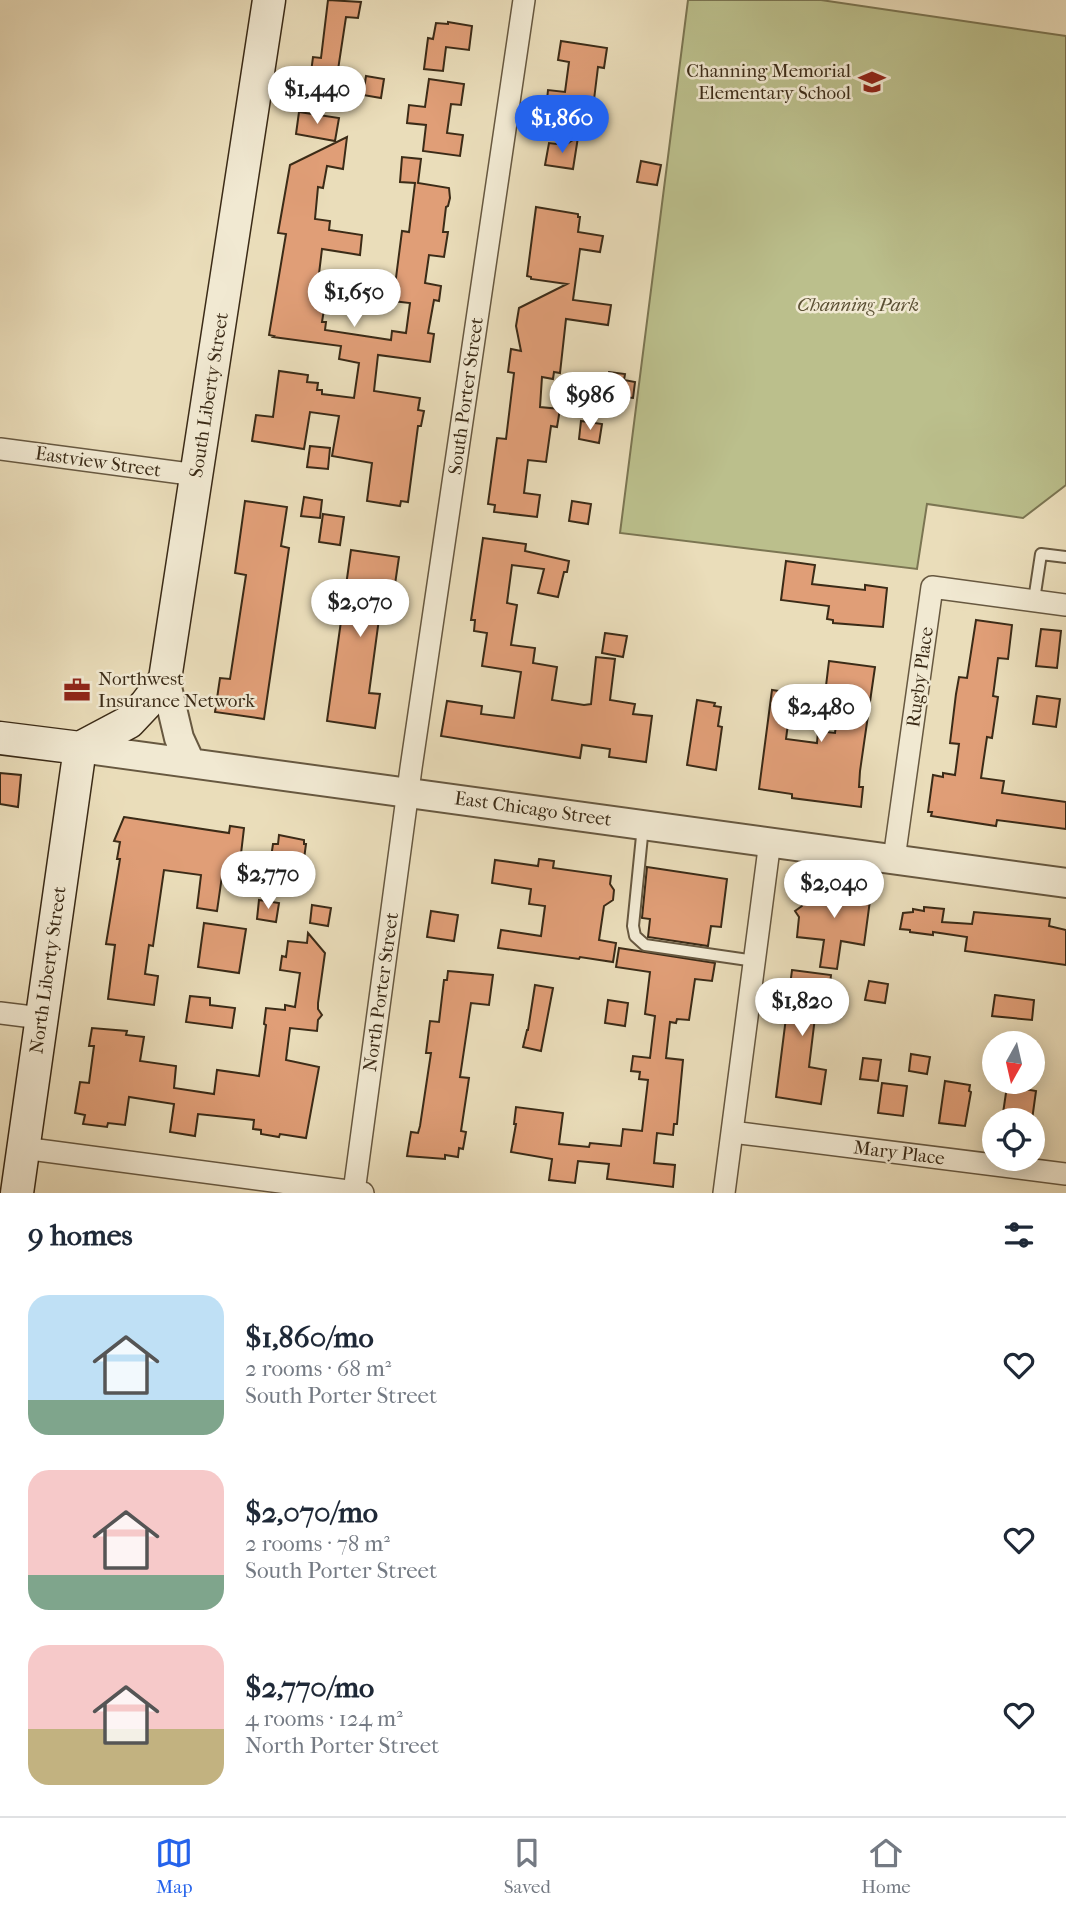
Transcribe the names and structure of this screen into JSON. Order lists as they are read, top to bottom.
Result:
{
  "streets": {
    "main road": ["South Liberty Street", "East Chicago Street", "North Liberty Street"],
    "street": [
      "South Porter Street",
      "Eastview Street",
      "Rugby Place",
      "North Porter Street",
      "Mary Place"
    ]
  },
  "crossings": [
    ["South Liberty Street", "Eastview Street"],
    ["South Porter Street", "East Chicago Street"],
    ["South Porter Street", "North Porter Street"],
    ["Rugby Place", "East Chicago Street"],
    ["East Chicago Street", "North Liberty Street"],
    ["East Chicago Street", "North Porter Street"]
  ],
  "parks": ["Channing Park"],
  "places": {
    "school or university": ["Channing Memorial Elementary School"],
    "office": ["Northwest Insurance Network"]
  },
  "north": "bottom",
  "page": {
    "price": [
      "$1,440",
      "$1,860",
      "$1,650",
      "$986",
      "$2,070",
      "$2,480",
      "$2,770",
      "$2,040",
      "$1,820"
    ],
    "heading": "9 homes",
    "list": [
      {
        "name": "$1,860/mo",
        "note": "2 rooms · 68 m² · South Porter Street"
      },
      {
        "name": "$2,070/mo",
        "note": "2 rooms · 78 m² · South Porter Street"
      },
      {
        "name": "$2,770/mo",
        "note": "4 rooms · 124 m² · North Porter Street"
      }
    ],
    "tabs": ["Map", "Saved", "Home"]
  }
}
